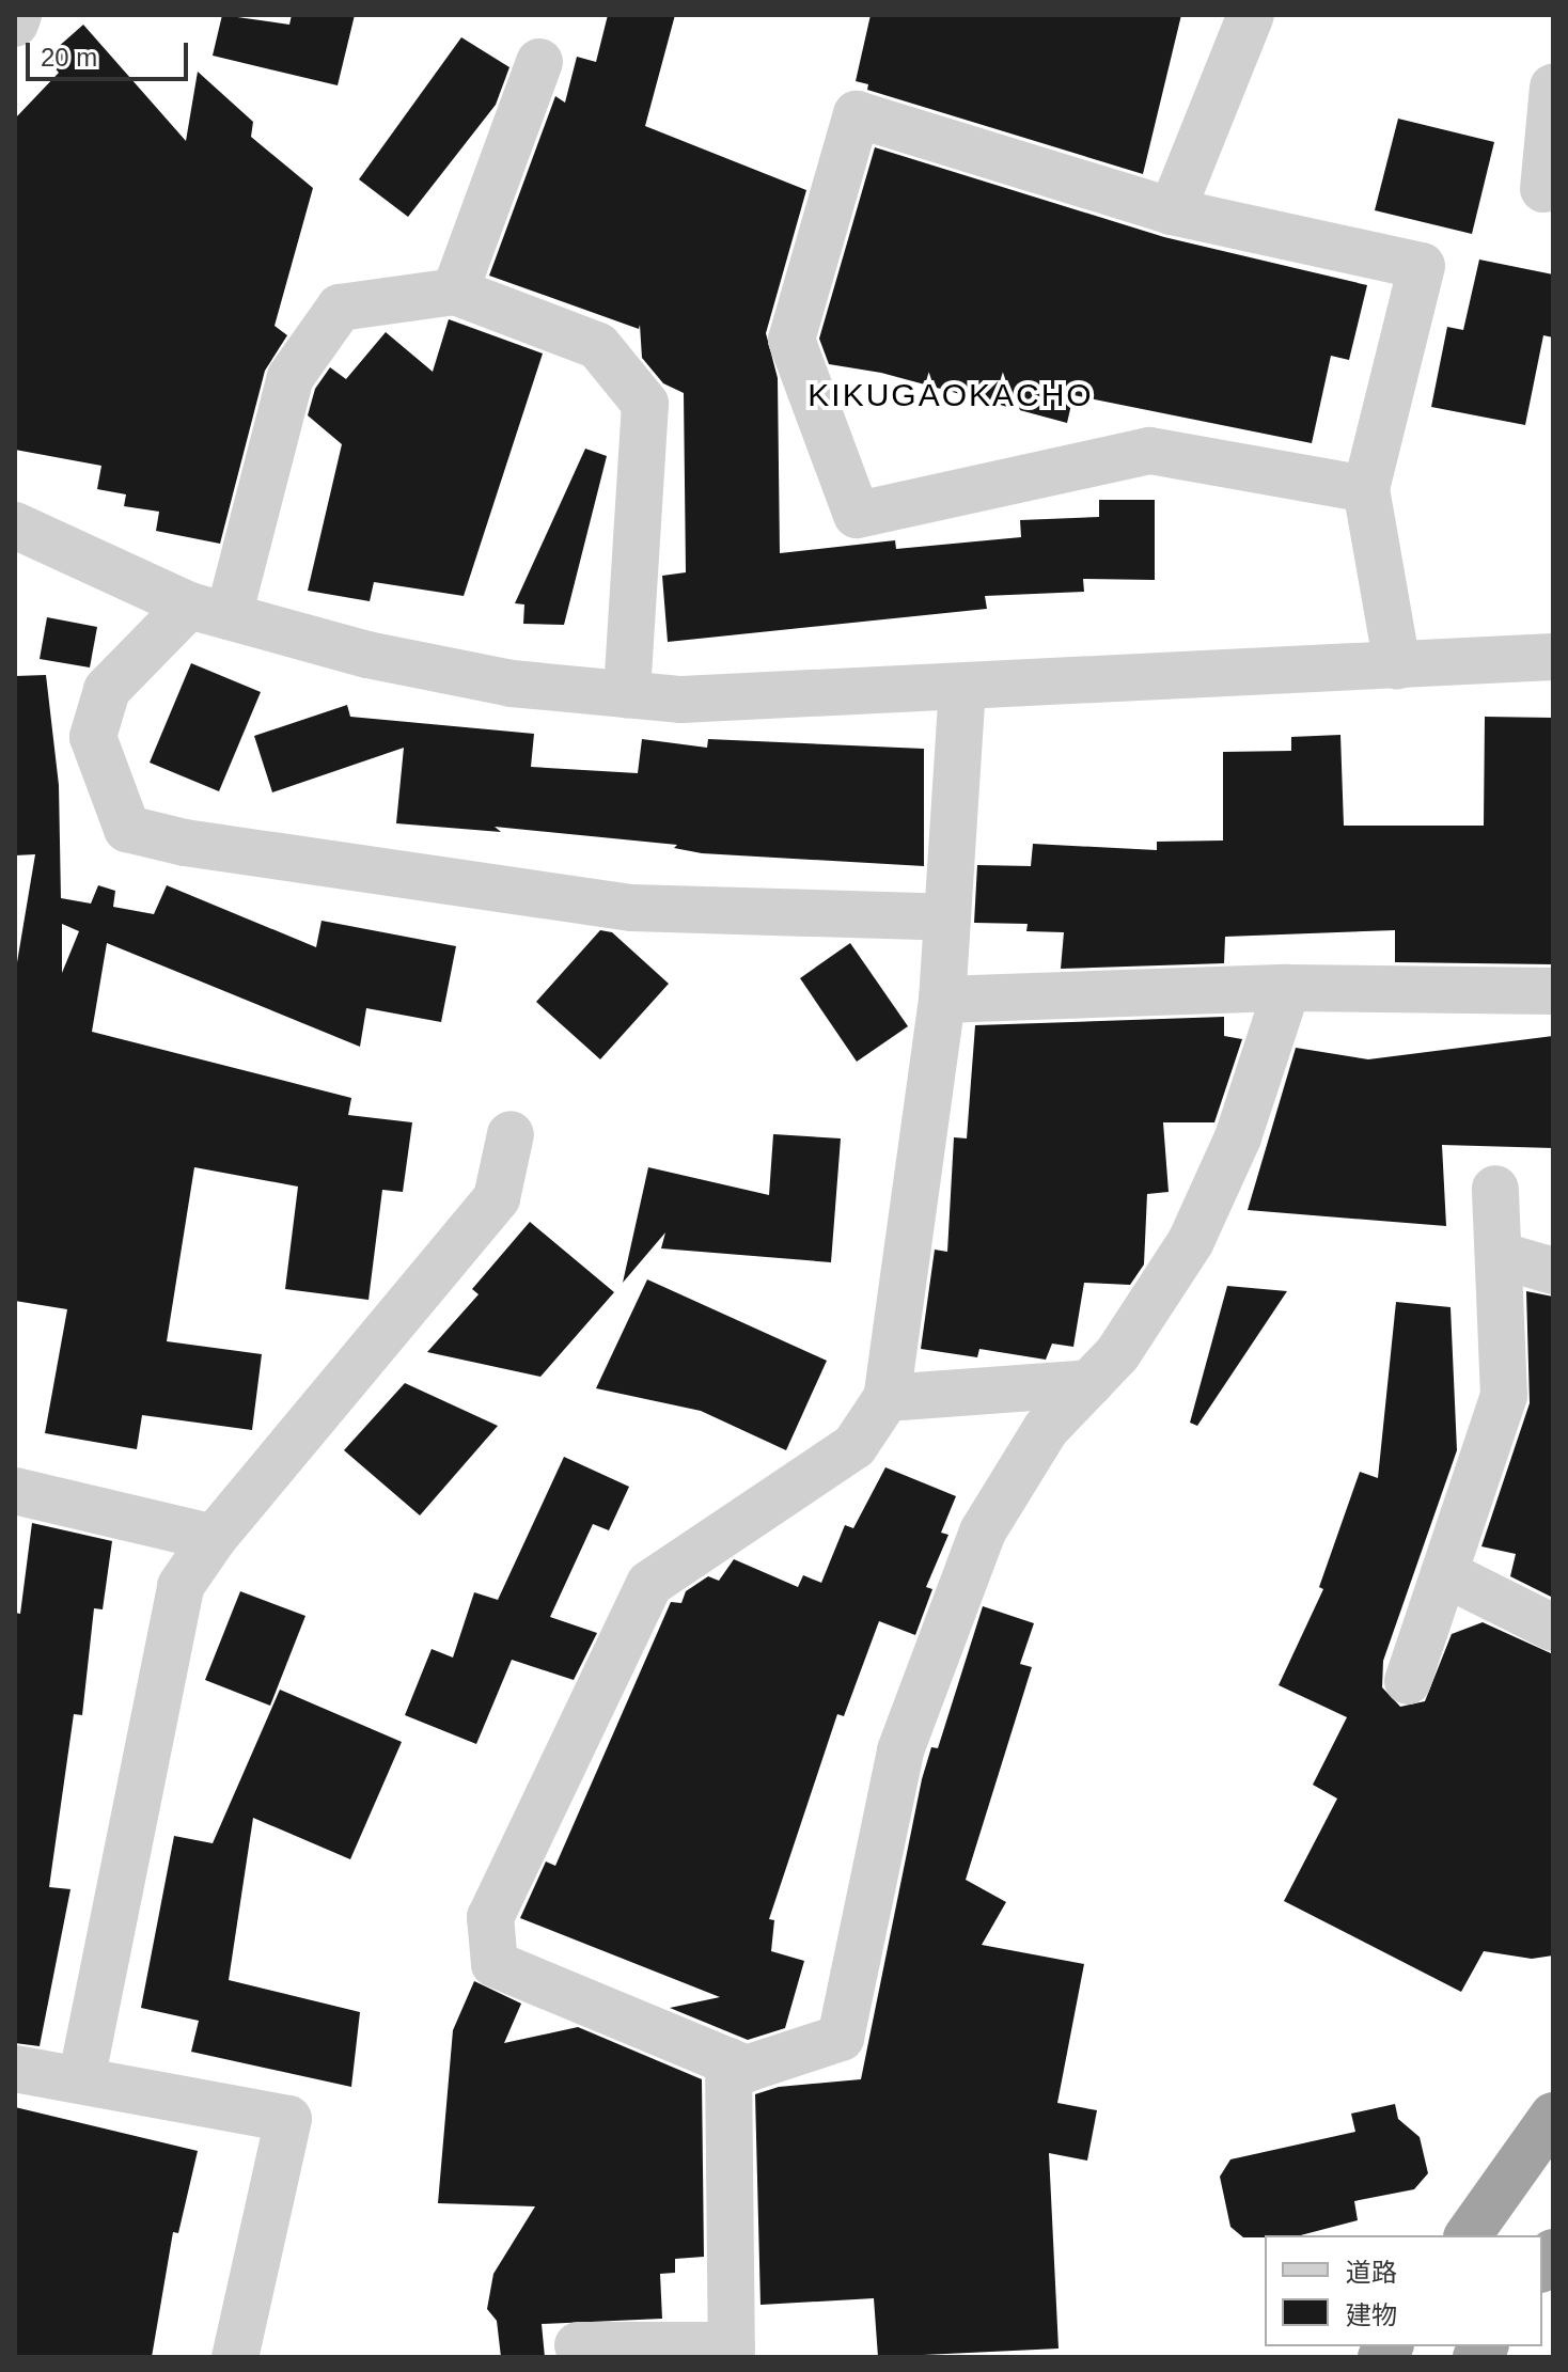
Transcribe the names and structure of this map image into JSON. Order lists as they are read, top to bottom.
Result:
{
  "districts": ["KIKUGAOKACHO"],
  "legend": ["道路", "建物"],
  "scale_bar": "20 m"
}
